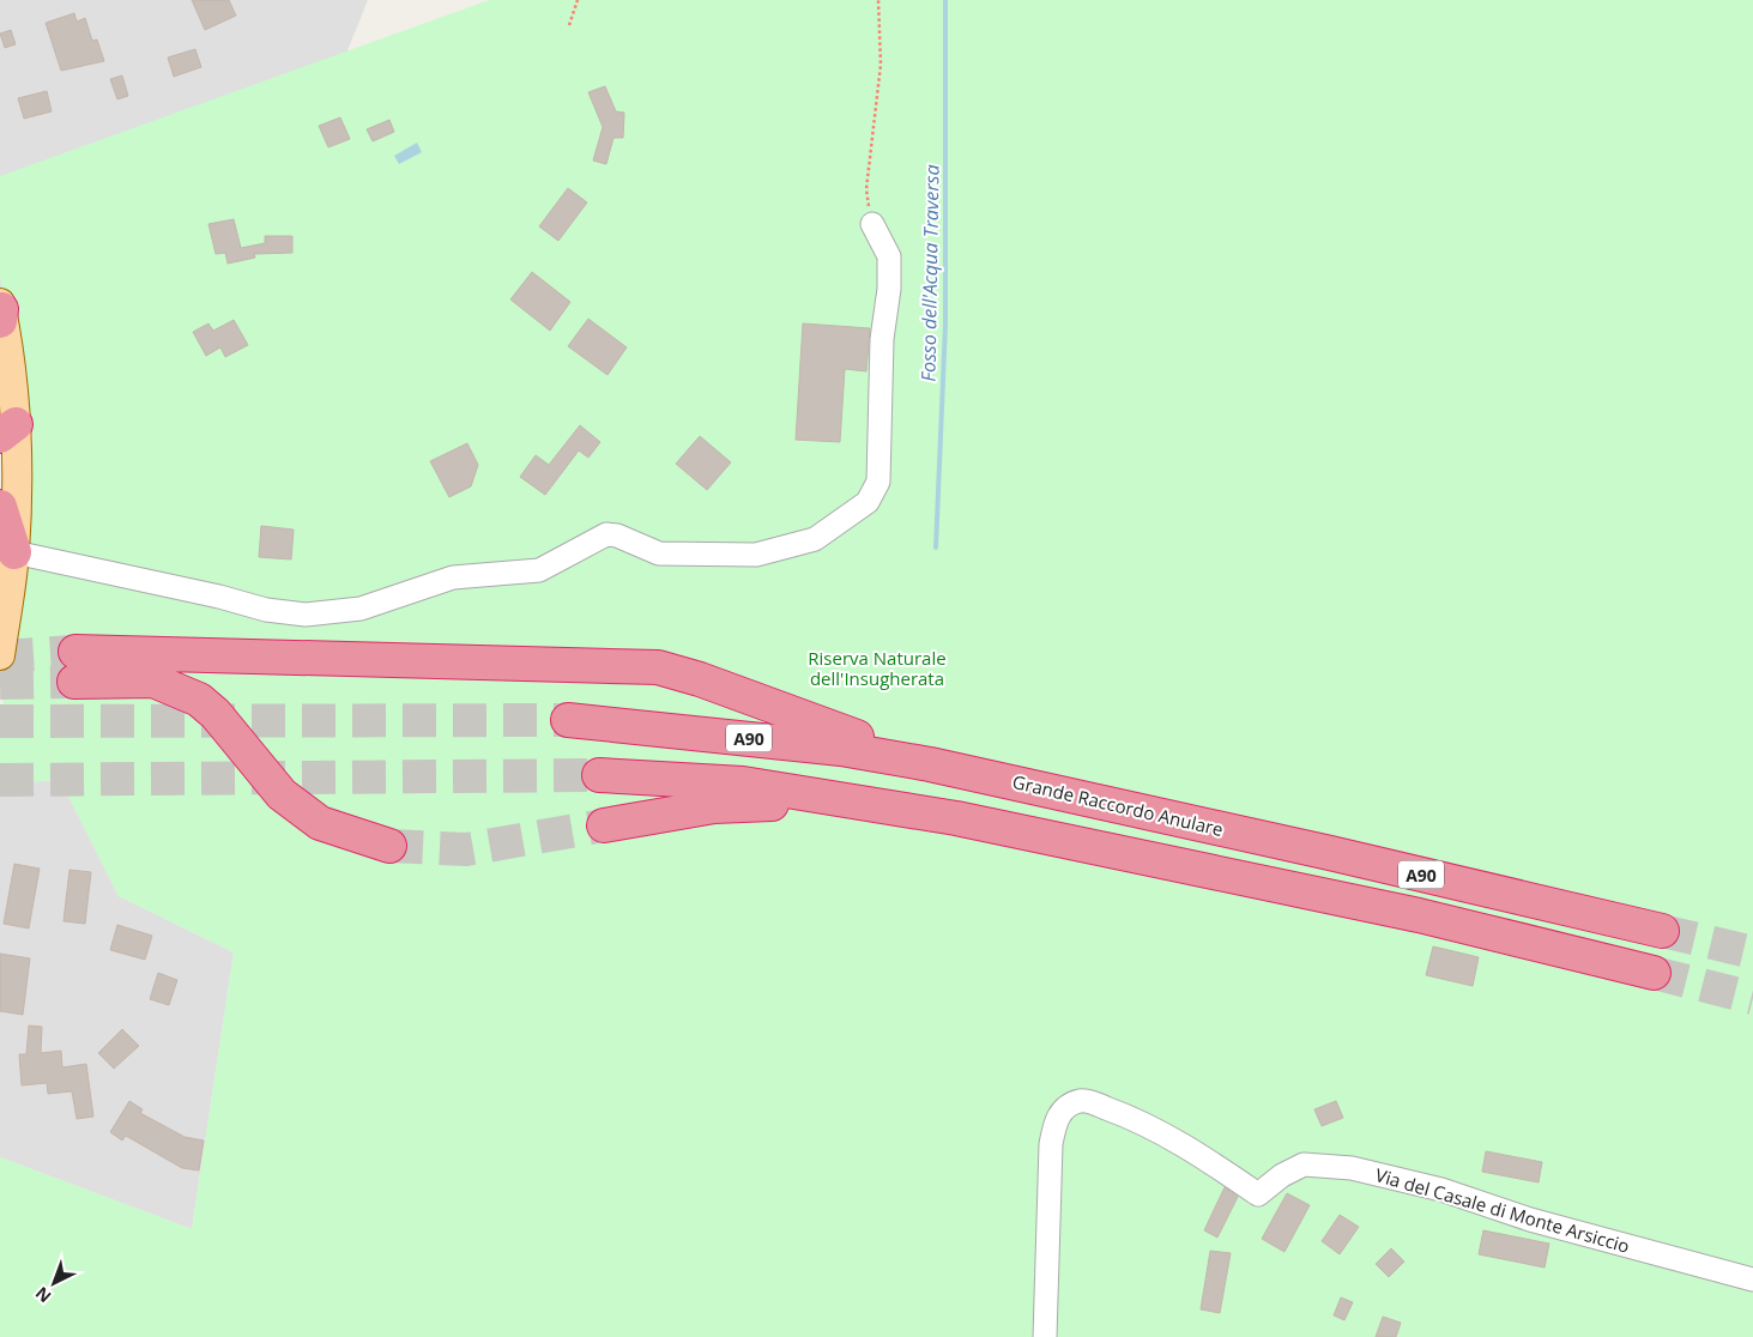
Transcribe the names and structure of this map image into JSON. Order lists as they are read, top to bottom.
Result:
{
  "streets": {
    "highway": ["A90", "Grande Raccordo Anulare"],
    "street": ["Via del Casale di Monte Arsiccio"]
  },
  "water": ["Fosso dell'Acqua Traversa"],
  "parks": ["Riserva Naturale dell'Insugherata"],
  "north": "bottom left"
}
